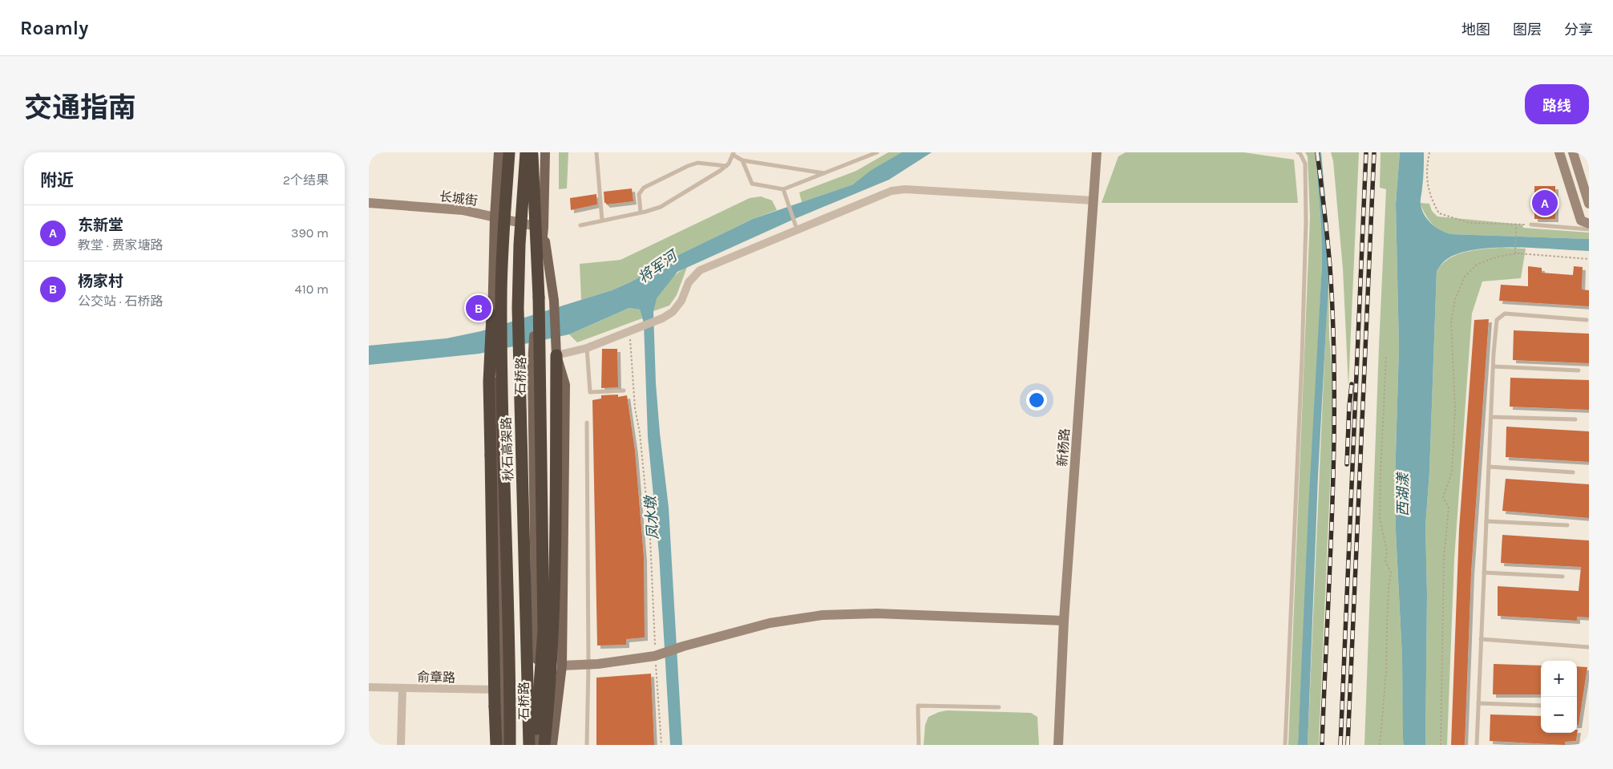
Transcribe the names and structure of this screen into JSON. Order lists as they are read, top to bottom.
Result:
{
  "streets": {
    "highway": ["秋石高架路"],
    "main road": ["石桥路"],
    "street": ["长城街", "新杨路", "俞章路"]
  },
  "crossings": [
    ["长城街", "石桥路"],
    ["石桥路", "俞章路"]
  ],
  "water": ["将军河", "西湖漾", "凤水墩"],
  "page": {
    "header": "Roamly",
    "nav": ["地图", "图层", "分享"],
    "title": "交通指南",
    "buttons": "路线",
    "heading": ["附近", "2个结果"],
    "pins": ["A", "B"],
    "list": [
      {
        "mark": "A",
        "name": "东新堂",
        "note": "教堂 · 费家塘路",
        "value": "390 m"
      },
      {
        "mark": "B",
        "name": "杨家村",
        "note": "公交站 · 石桥路",
        "value": "410 m"
      }
    ],
    "map_buttons": ["+", "−"]
  }
}
